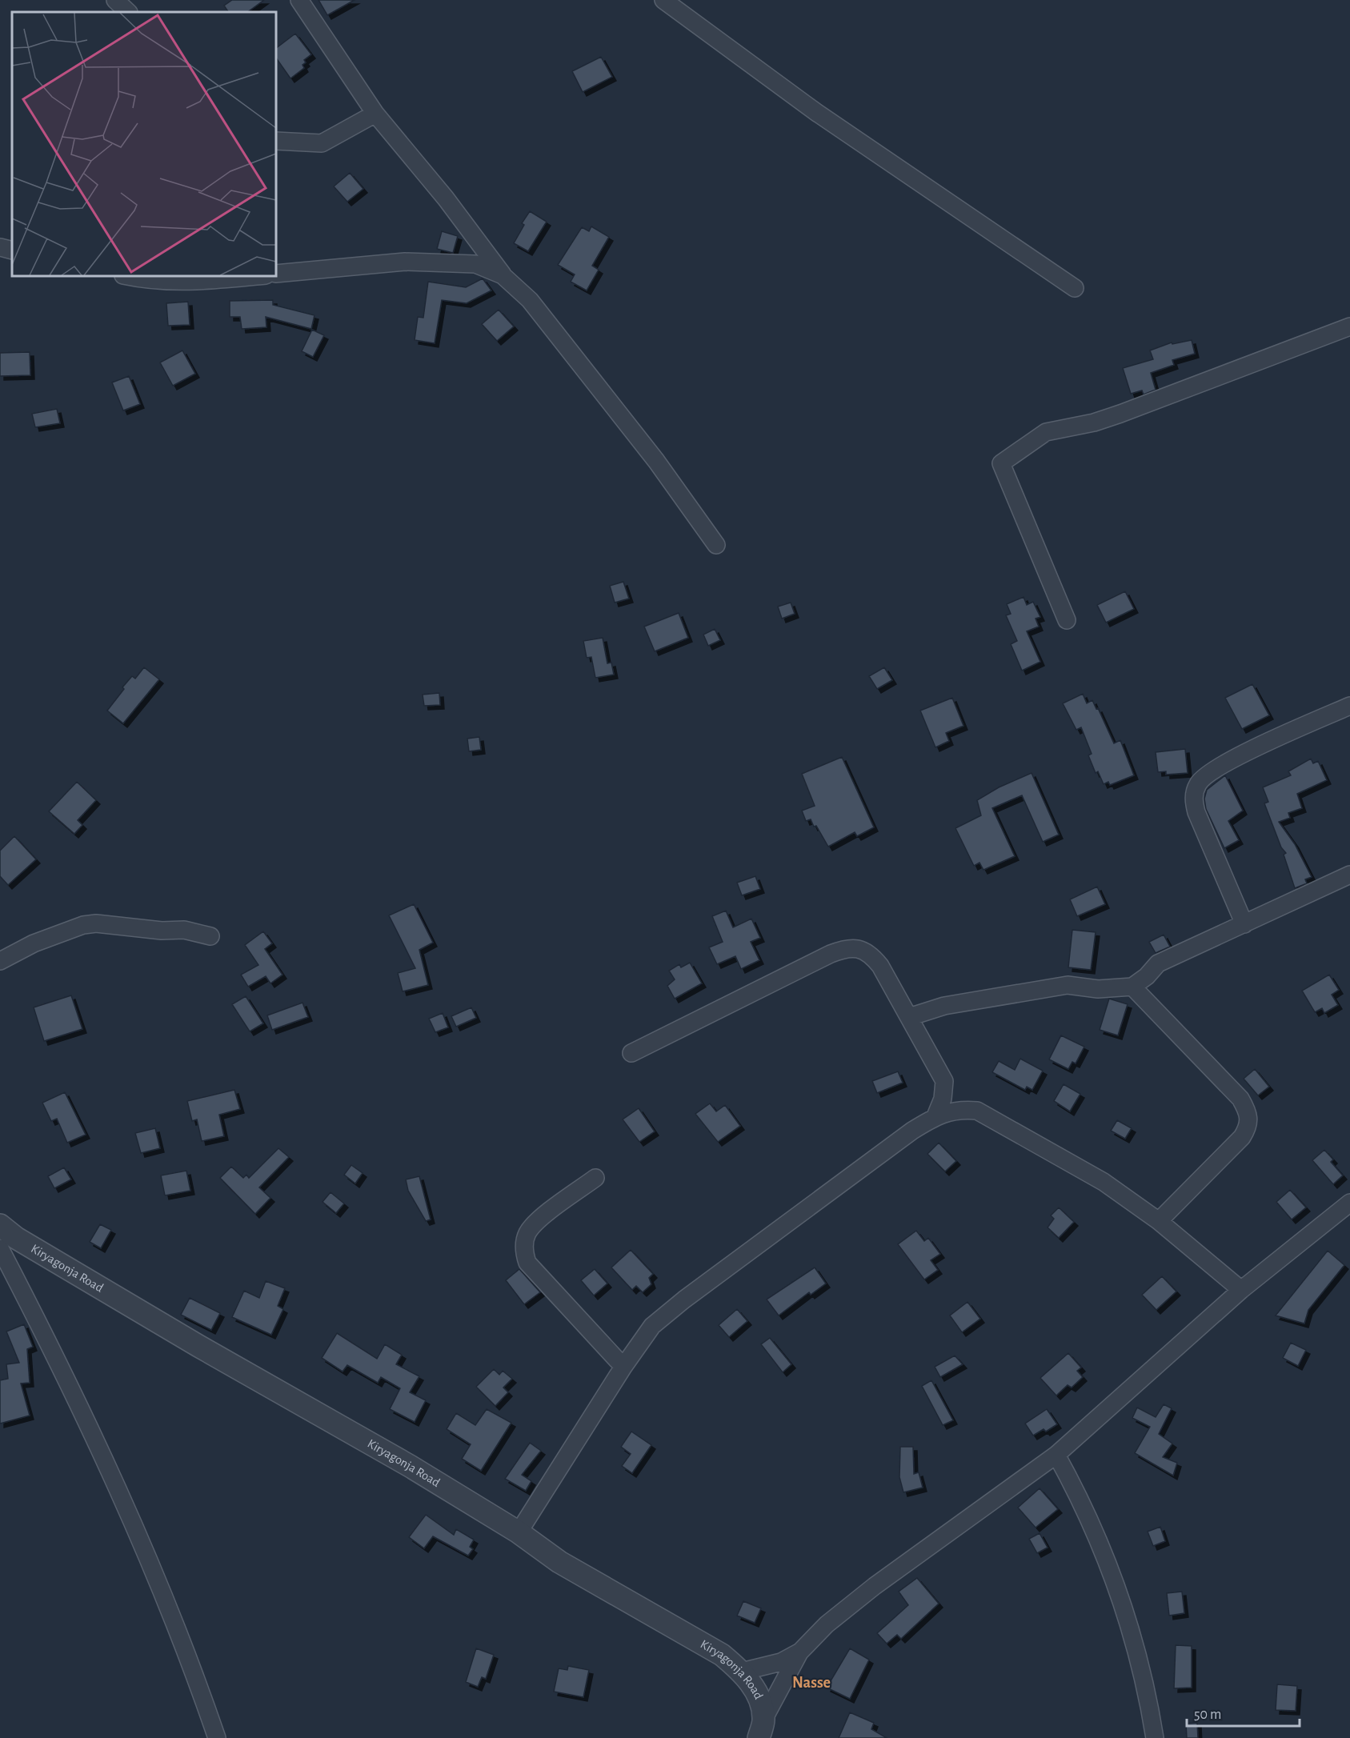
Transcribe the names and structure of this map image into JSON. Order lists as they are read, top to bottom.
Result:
{
  "streets": {
    "street": ["Kiryagonja Road"]
  },
  "districts": ["Nasse"],
  "scale_bar": "50 m"
}
